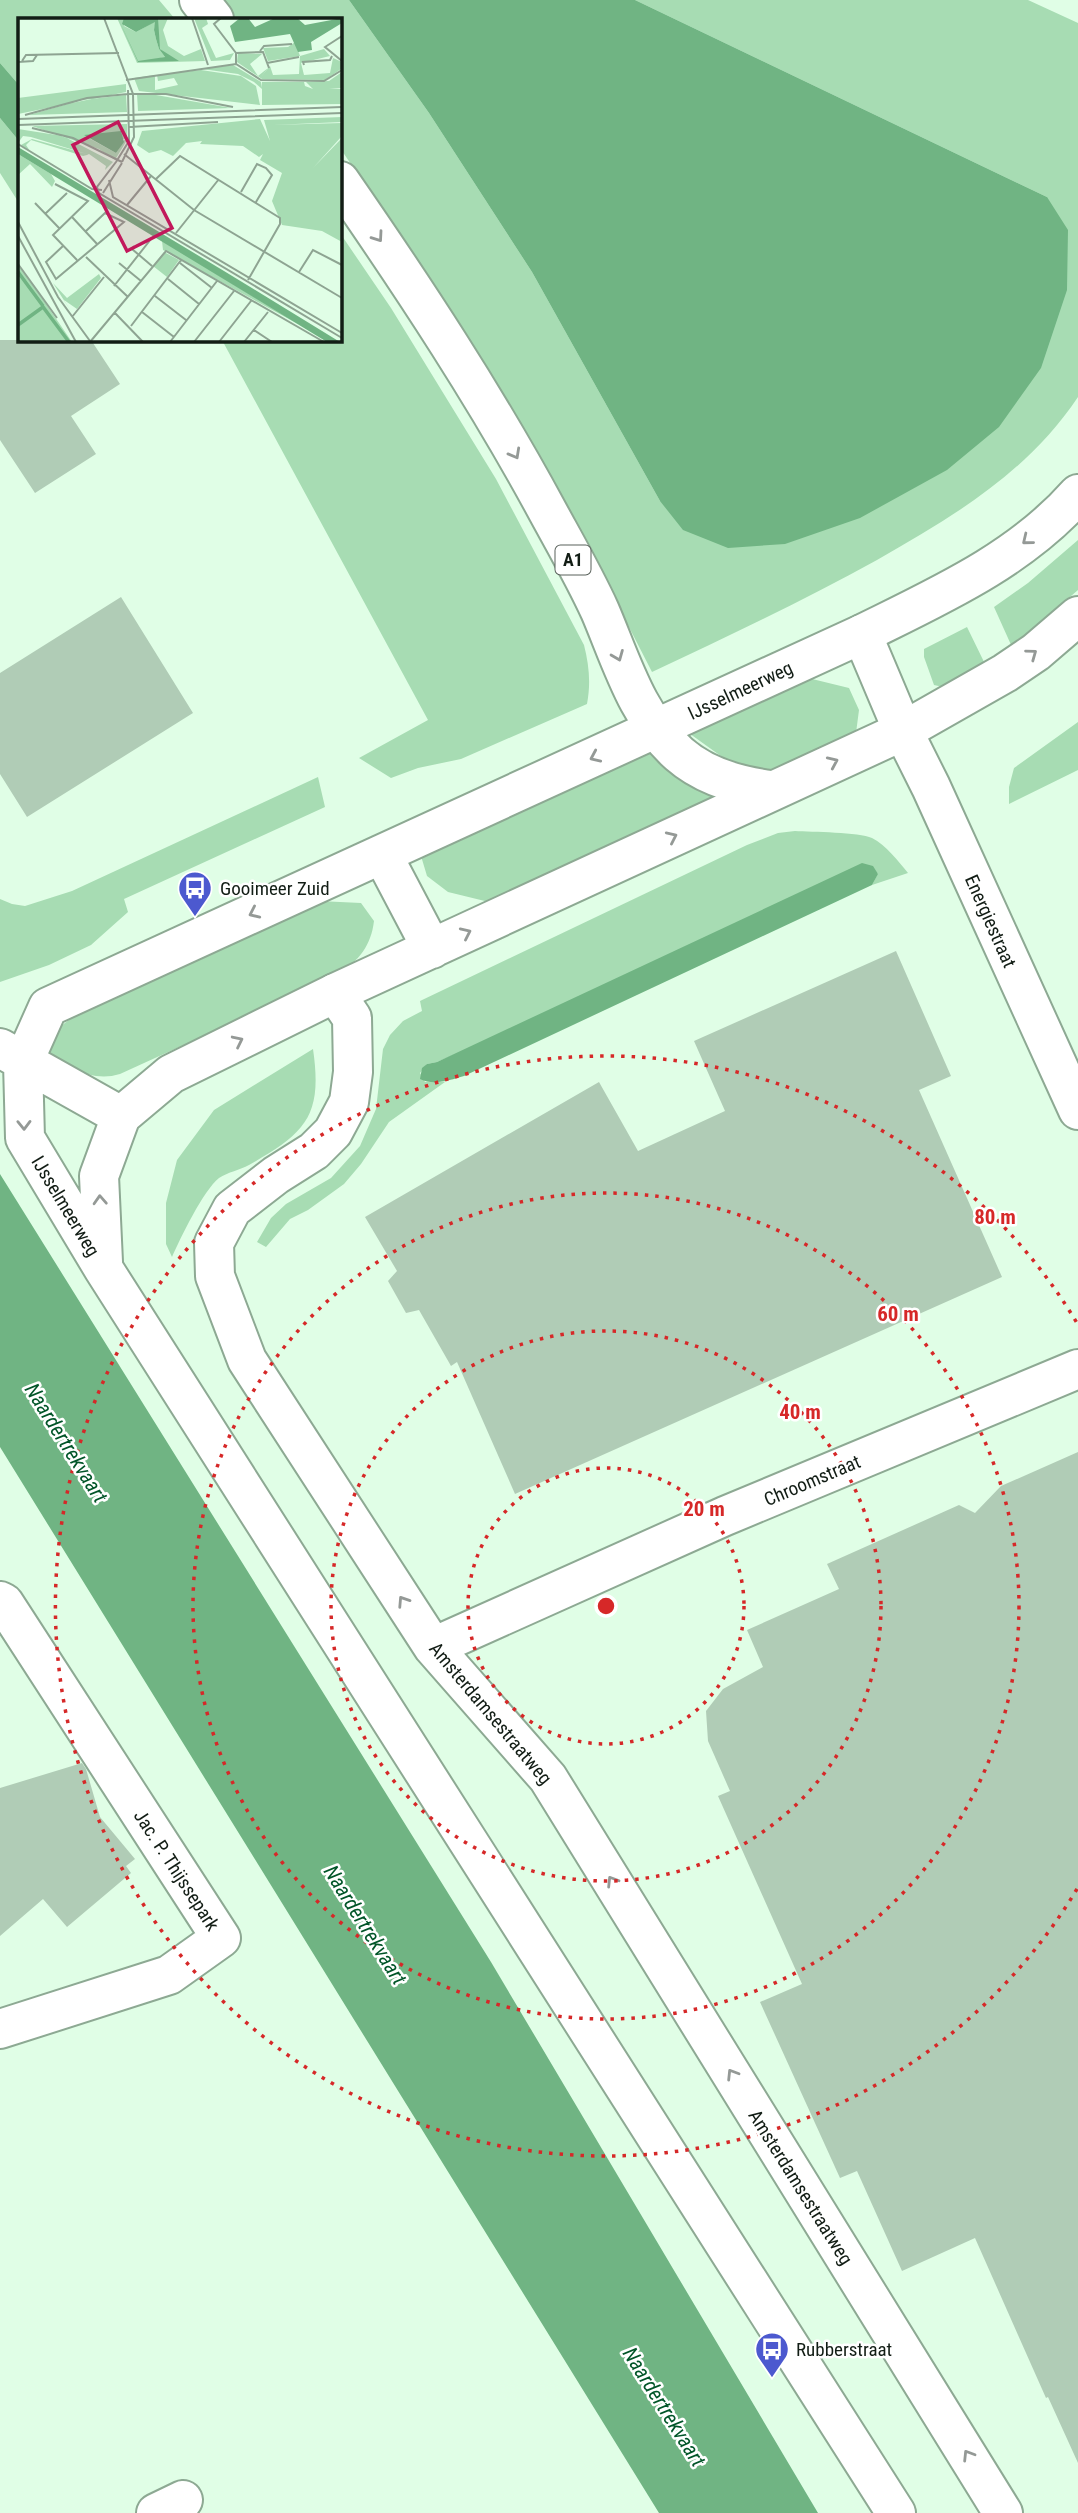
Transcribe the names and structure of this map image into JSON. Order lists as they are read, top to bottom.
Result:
{
  "streets": {
    "main road": [
      "A1",
      "IJsselmeerweg",
      "Energiestraat",
      "Chroomstraat",
      "Amsterdamsestraatweg",
      "Jac. P. Thijssepark"
    ]
  },
  "crossings": [
    ["A1", "IJsselmeerweg"],
    ["IJsselmeerweg", "Energiestraat"],
    ["IJsselmeerweg", "Amsterdamsestraatweg"],
    ["Chroomstraat", "Amsterdamsestraatweg"]
  ],
  "water": ["Naardertrekvaart"],
  "places": {
    "bus stop": ["Gooimeer Zuid", "Rubberstraat"]
  },
  "rings": [
    "80 m",
    "60 m",
    "40 m",
    "20 m"
  ]
}
